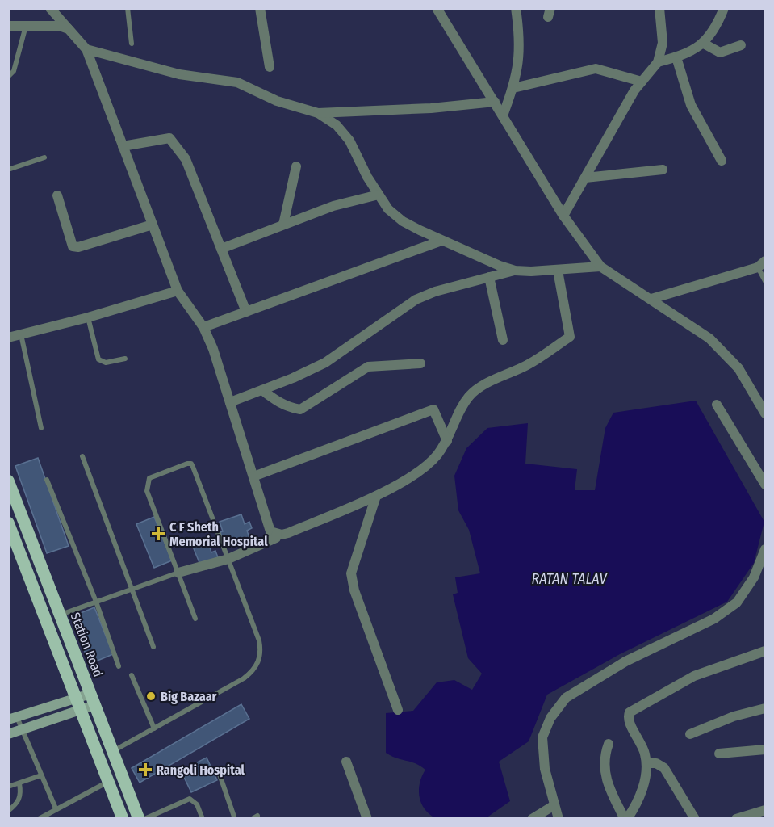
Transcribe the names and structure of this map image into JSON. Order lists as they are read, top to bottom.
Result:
{
  "streets": {
    "main road": ["Station Road"]
  },
  "water": ["RATAN TALAV"],
  "places": {
    "health": ["C F Sheth Memorial Hospital", "Rangoli Hospital"],
    "other": ["Big Bazaar"]
  }
}
